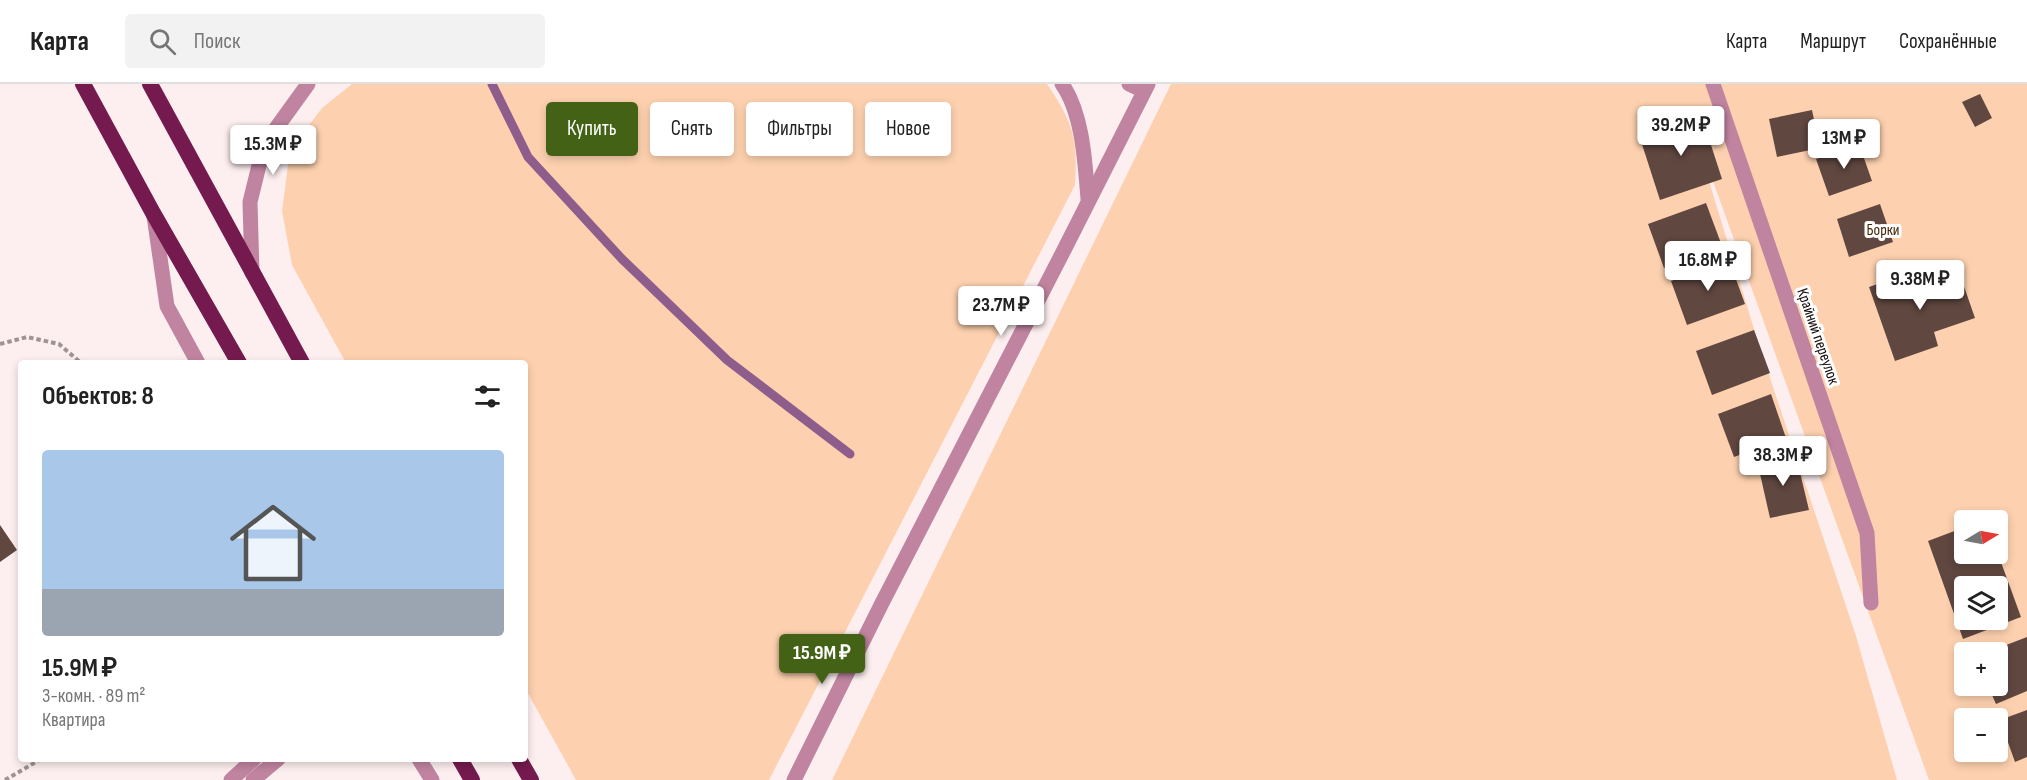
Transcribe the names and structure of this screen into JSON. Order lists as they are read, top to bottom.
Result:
{
  "streets": {
    "street": ["Крайний переулок"]
  },
  "parks": ["Борки"],
  "north": "right",
  "page": {
    "header": "Карта",
    "search": "Поиск",
    "nav": ["Карта", "Маршрут", "Сохранённые"],
    "chip": [
      "Купить",
      "Снять",
      "Фильтры",
      "Новое"
    ],
    "price": [
      "39.2M ₽",
      "13M ₽",
      "15.3M ₽",
      "16.8M ₽",
      "9.38M ₽",
      "23.7M ₽",
      "38.3M ₽",
      "15.9M ₽"
    ],
    "heading": "Объектов: 8",
    "list": [
      {
        "name": "15.9M ₽",
        "note": "3-комн. · 89 m² · Квартира"
      }
    ],
    "map_buttons": ["+", "−"]
  }
}
